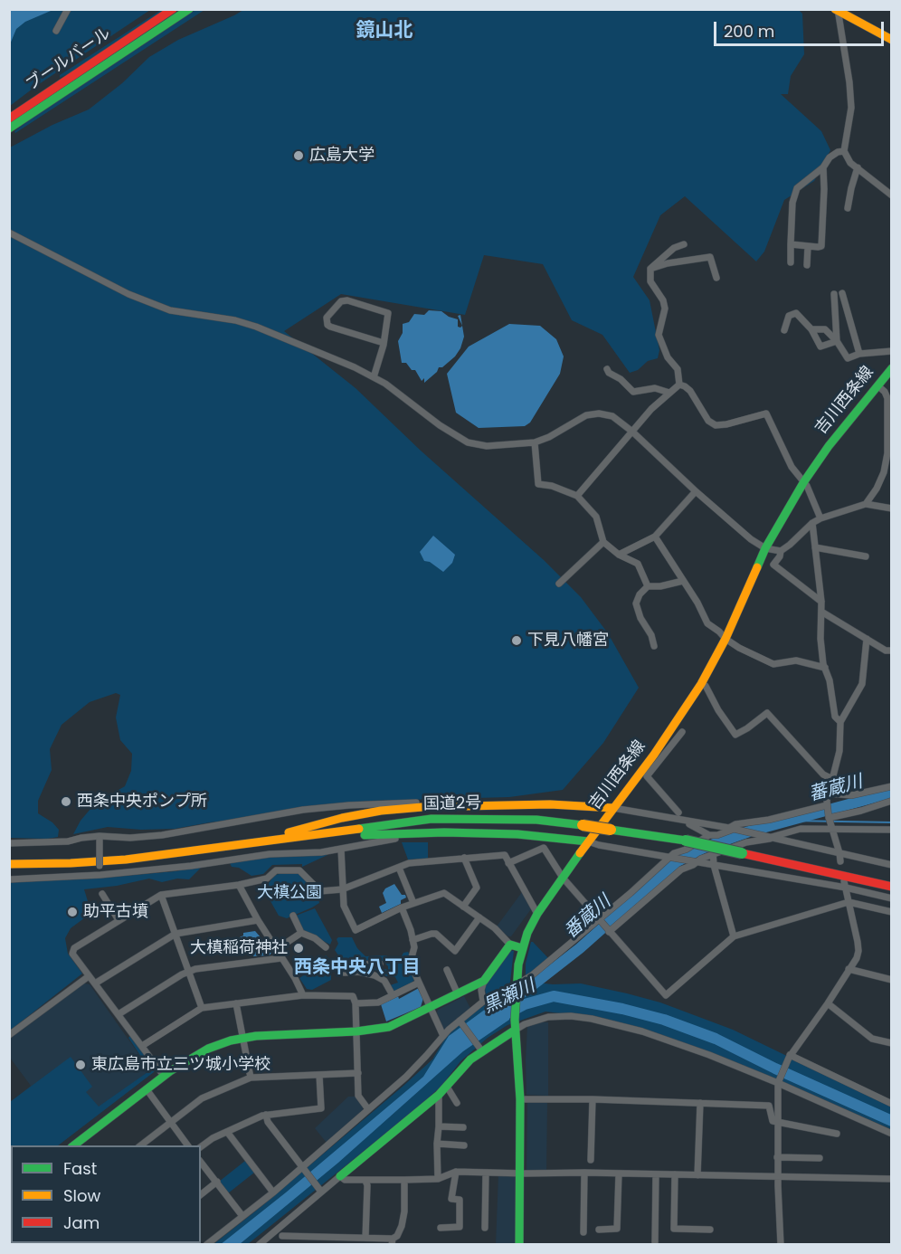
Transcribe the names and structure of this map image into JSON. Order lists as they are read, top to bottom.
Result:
{
  "streets": {
    "main road": ["ブールバール", "吉川西条線", "国道2号"]
  },
  "districts": ["鏡山北", "西条中央八丁目"],
  "water": ["蕃蔵川", "番蔵川", "黒瀬川"],
  "parks": ["大槙公園"],
  "places": [
    "広島大学",
    "下見八幡宮",
    "西条中央ポンプ所",
    "助平古墳",
    "大槙稲荷神社",
    "東広島市立三ツ城小学校"
  ],
  "legend": ["Fast", "Slow", "Jam"],
  "scale_bar": "200 m"
}
